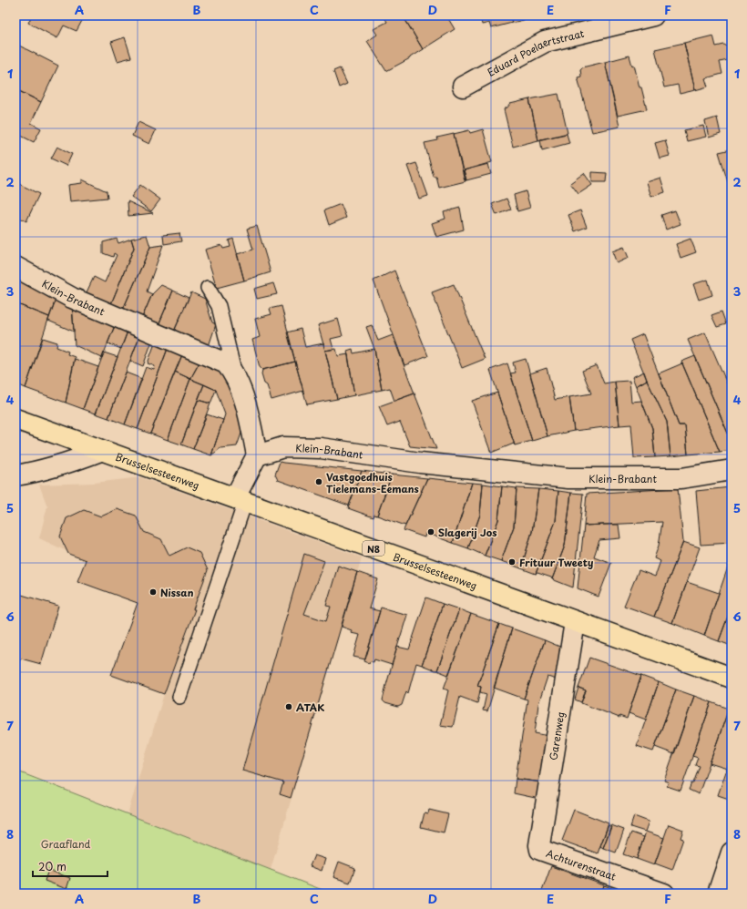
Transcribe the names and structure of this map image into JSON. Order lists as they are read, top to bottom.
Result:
{
  "streets": {
    "main road": ["Brusselsesteenweg", "N8"],
    "street": [
      "Eduard Poelaertstraat",
      "Klein-Brabant",
      "Garenweg",
      "Achturenstraat"
    ]
  },
  "crossings": [
    ["Brusselsesteenweg", "Garenweg"],
    ["Garenweg", "Achturenstraat"]
  ],
  "parks": ["Graafland"],
  "places": [
    "Vastgoedhuis Tielemans-Eemans",
    "Slagerij Jos",
    "Frituur Tweety",
    "Nissan",
    "ATAK"
  ],
  "scale_bar": "20 m",
  "grid": {
    "columns": [
      "A",
      "B",
      "C",
      "D",
      "E",
      "F"
    ],
    "rows": [
      "1",
      "2",
      "3",
      "4",
      "5",
      "6",
      "7",
      "8"
    ]
  }
}
